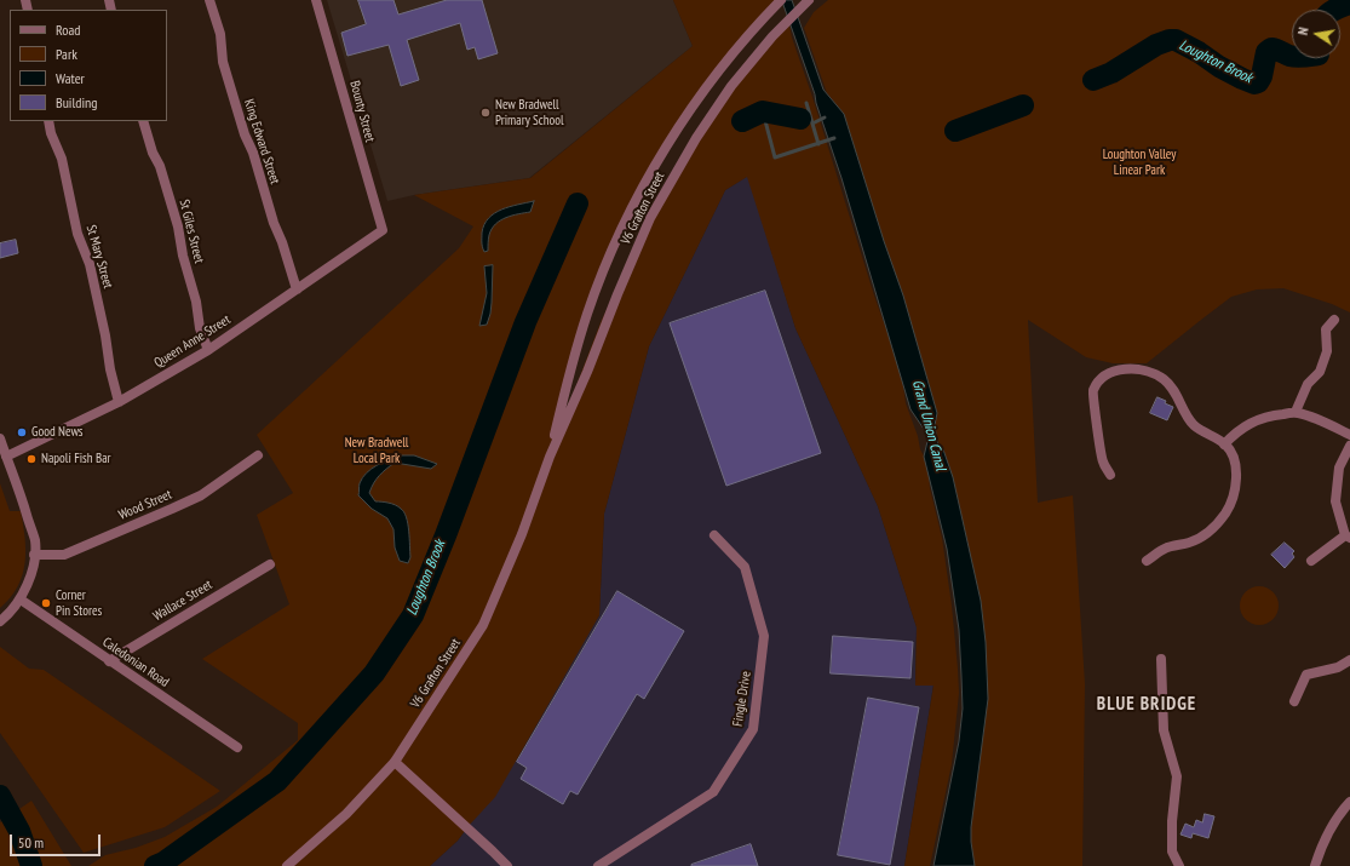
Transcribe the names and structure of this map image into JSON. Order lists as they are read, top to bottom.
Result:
{
  "streets": {
    "street": [
      "Bounty Street",
      "King Edward Street",
      "V6 Grafton Street",
      "St Giles Street",
      "St Mary Street",
      "Queen Anne Street",
      "Wood Street",
      "Wallace Street",
      "Caledonian Road",
      "Fingle Drive"
    ]
  },
  "crossings": [
    ["Bounty Street", "Queen Anne Street"],
    ["King Edward Street", "Queen Anne Street"],
    ["St Giles Street", "Queen Anne Street"],
    ["St Mary Street", "Queen Anne Street"],
    ["Wallace Street", "Caledonian Road"]
  ],
  "districts": ["BLUE BRIDGE"],
  "water": ["Loughton Brook", "Grand Union Canal"],
  "parks": ["Loughton Valley Linear Park", "New Bradwell Local Park"],
  "places": [
    "New Bradwell Primary School",
    "Good News",
    "Napoli Fish Bar",
    "Corner Pin Stores"
  ],
  "legend": [
    "Road",
    "Park",
    "Water",
    "Building"
  ],
  "scale_bar": "50 m",
  "north": "left"
}
